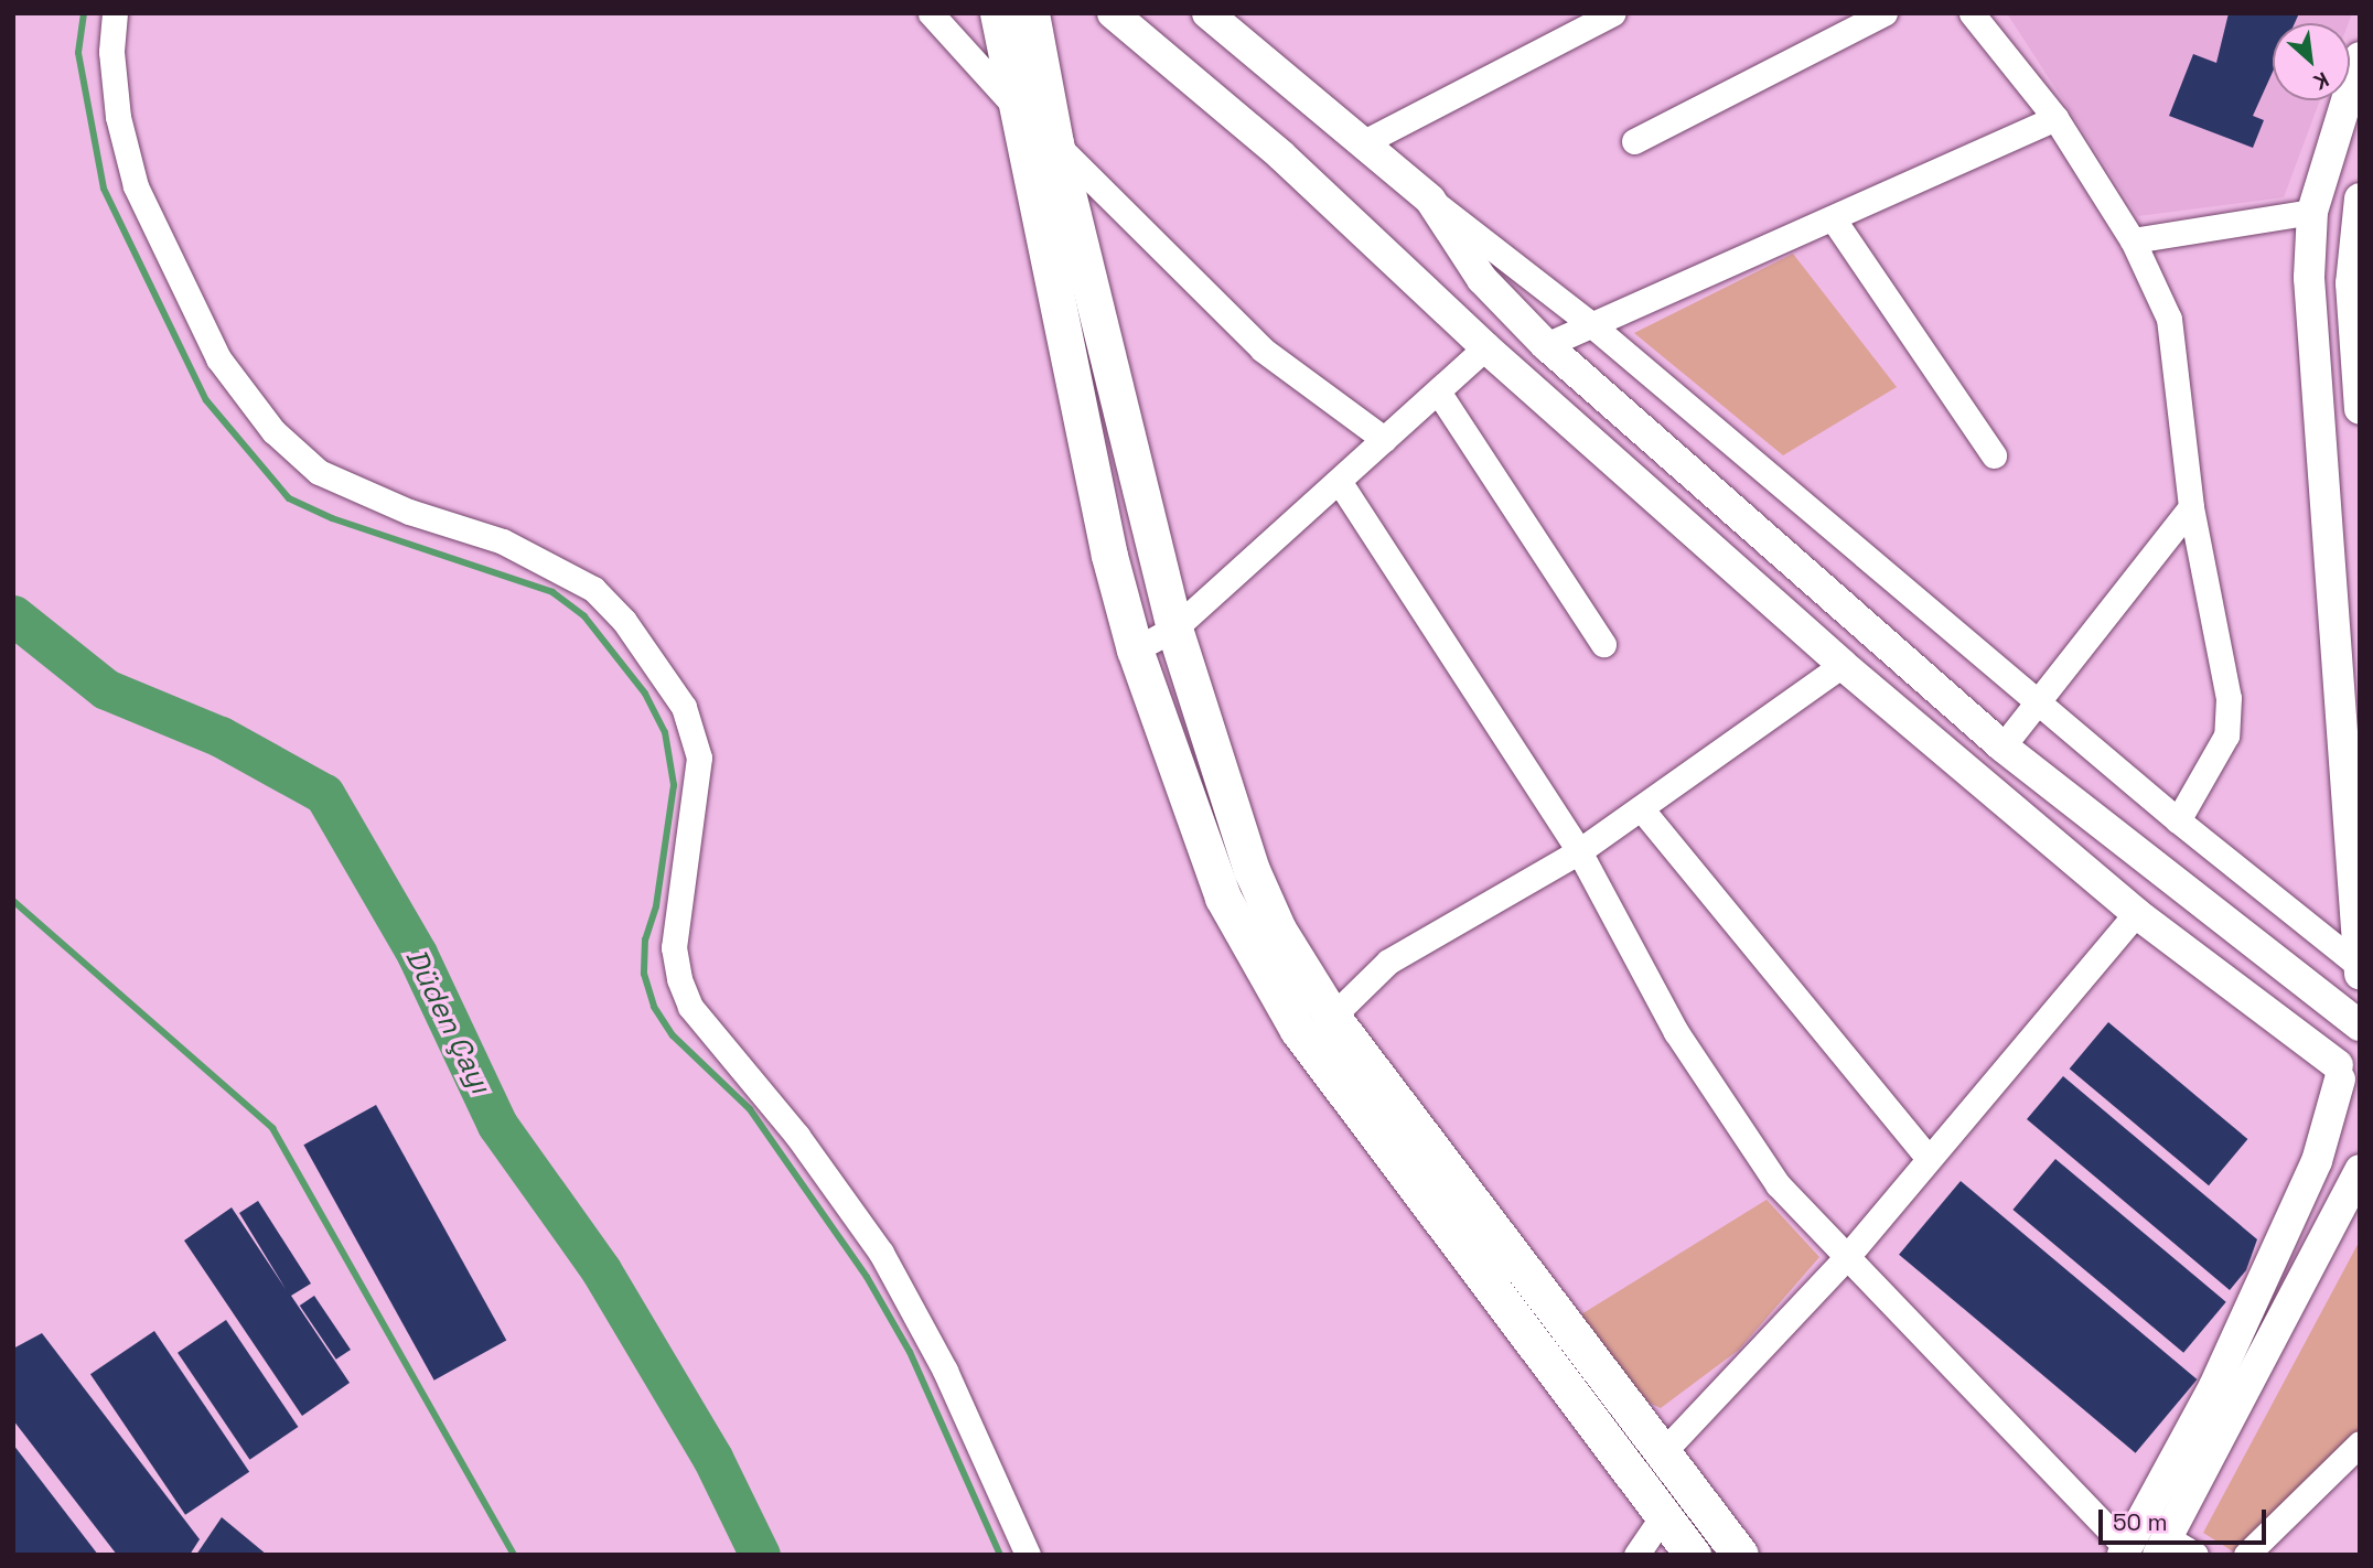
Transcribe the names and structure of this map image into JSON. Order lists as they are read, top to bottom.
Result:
{
  "water": ["Düden Çayı"],
  "scale_bar": "50 m",
  "north": "bottom right"
}
